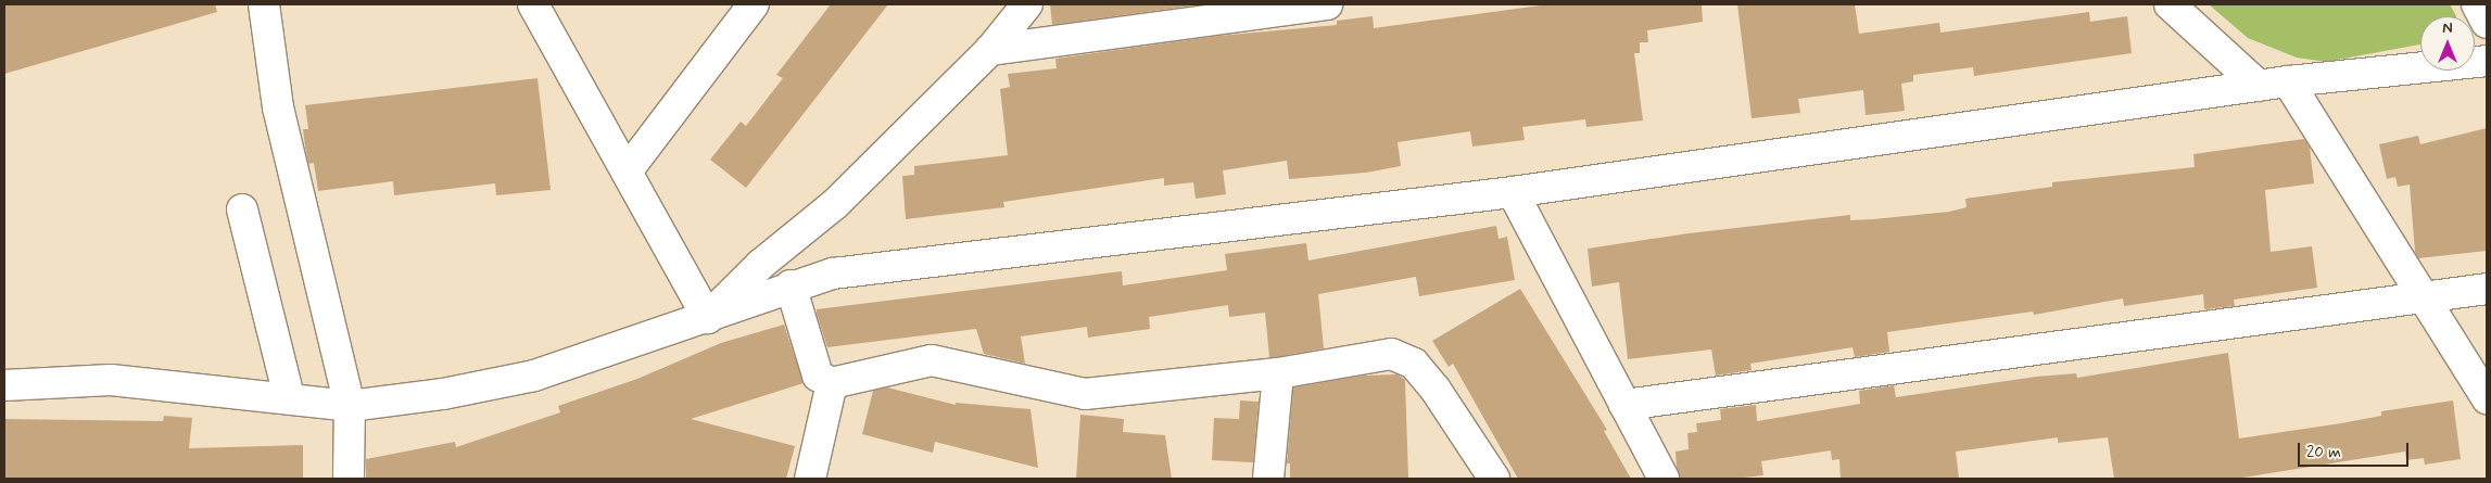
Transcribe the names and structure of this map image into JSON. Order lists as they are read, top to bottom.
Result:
{
  "scale_bar": "20 m",
  "north": "top"
}
